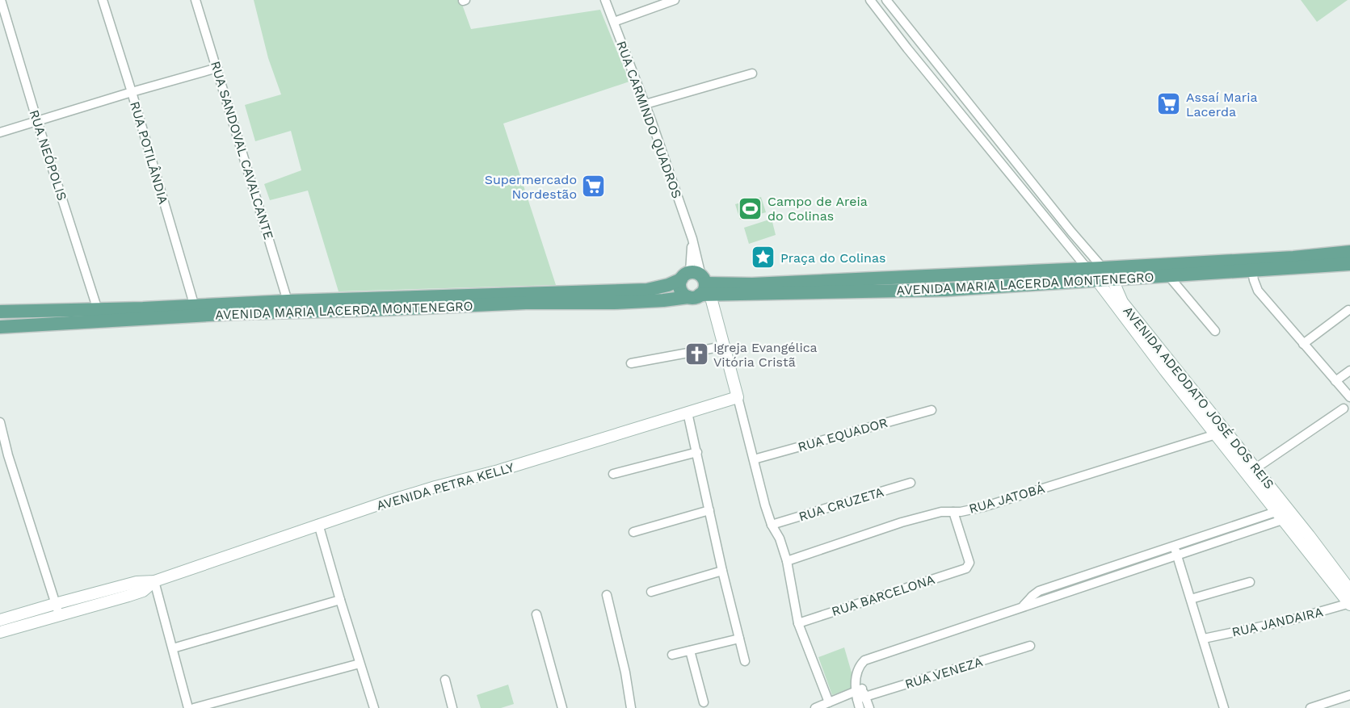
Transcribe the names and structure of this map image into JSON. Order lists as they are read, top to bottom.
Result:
{
  "streets": {
    "main road": ["AVENIDA MARIA LACERDA MONTENEGRO"],
    "street": [
      "RUA CARMINDO QUADROS",
      "RUA SANDOVAL CAVALCANTE",
      "RUA POTILÂNDIA",
      "RUA NEÓPOLIS",
      "AVENIDA ADEODATO JOSÉ DOS REIS",
      "RUA EQUADOR",
      "AVENIDA PETRA KELLY",
      "RUA JATOBÁ",
      "RUA CRUZETA",
      "RUA BARCELONA",
      "RUA JANDAIRA",
      "RUA VENEZA"
    ]
  },
  "crossings": [
    ["RUA CARMINDO QUADROS", "AVENIDA MARIA LACERDA MONTENEGRO"],
    ["RUA CARMINDO QUADROS", "RUA EQUADOR"],
    ["RUA CARMINDO QUADROS", "AVENIDA PETRA KELLY"],
    ["RUA CARMINDO QUADROS", "RUA JATOBÁ"],
    ["RUA CARMINDO QUADROS", "RUA CRUZETA"],
    ["RUA CARMINDO QUADROS", "RUA BARCELONA"],
    ["RUA CARMINDO QUADROS", "RUA VENEZA"],
    ["RUA SANDOVAL CAVALCANTE", "AVENIDA MARIA LACERDA MONTENEGRO"],
    ["RUA POTILÂNDIA", "AVENIDA MARIA LACERDA MONTENEGRO"],
    ["RUA NEÓPOLIS", "AVENIDA MARIA LACERDA MONTENEGRO"],
    ["AVENIDA MARIA LACERDA MONTENEGRO", "AVENIDA ADEODATO JOSÉ DOS REIS"],
    ["AVENIDA ADEODATO JOSÉ DOS REIS", "RUA JATOBÁ"],
    ["AVENIDA ADEODATO JOSÉ DOS REIS", "RUA JANDAIRA"],
    ["RUA JATOBÁ", "RUA BARCELONA"]
  ],
  "places": {
    "supermarket": ["Assaí Maria Lacerda", "Supermercado Nordestão"],
    "sports": ["Campo de Areia do Colinas"],
    "place": ["Praça do Colinas"],
    "church": ["Igreja Evangélica Vitória Cristã"]
  }
}
